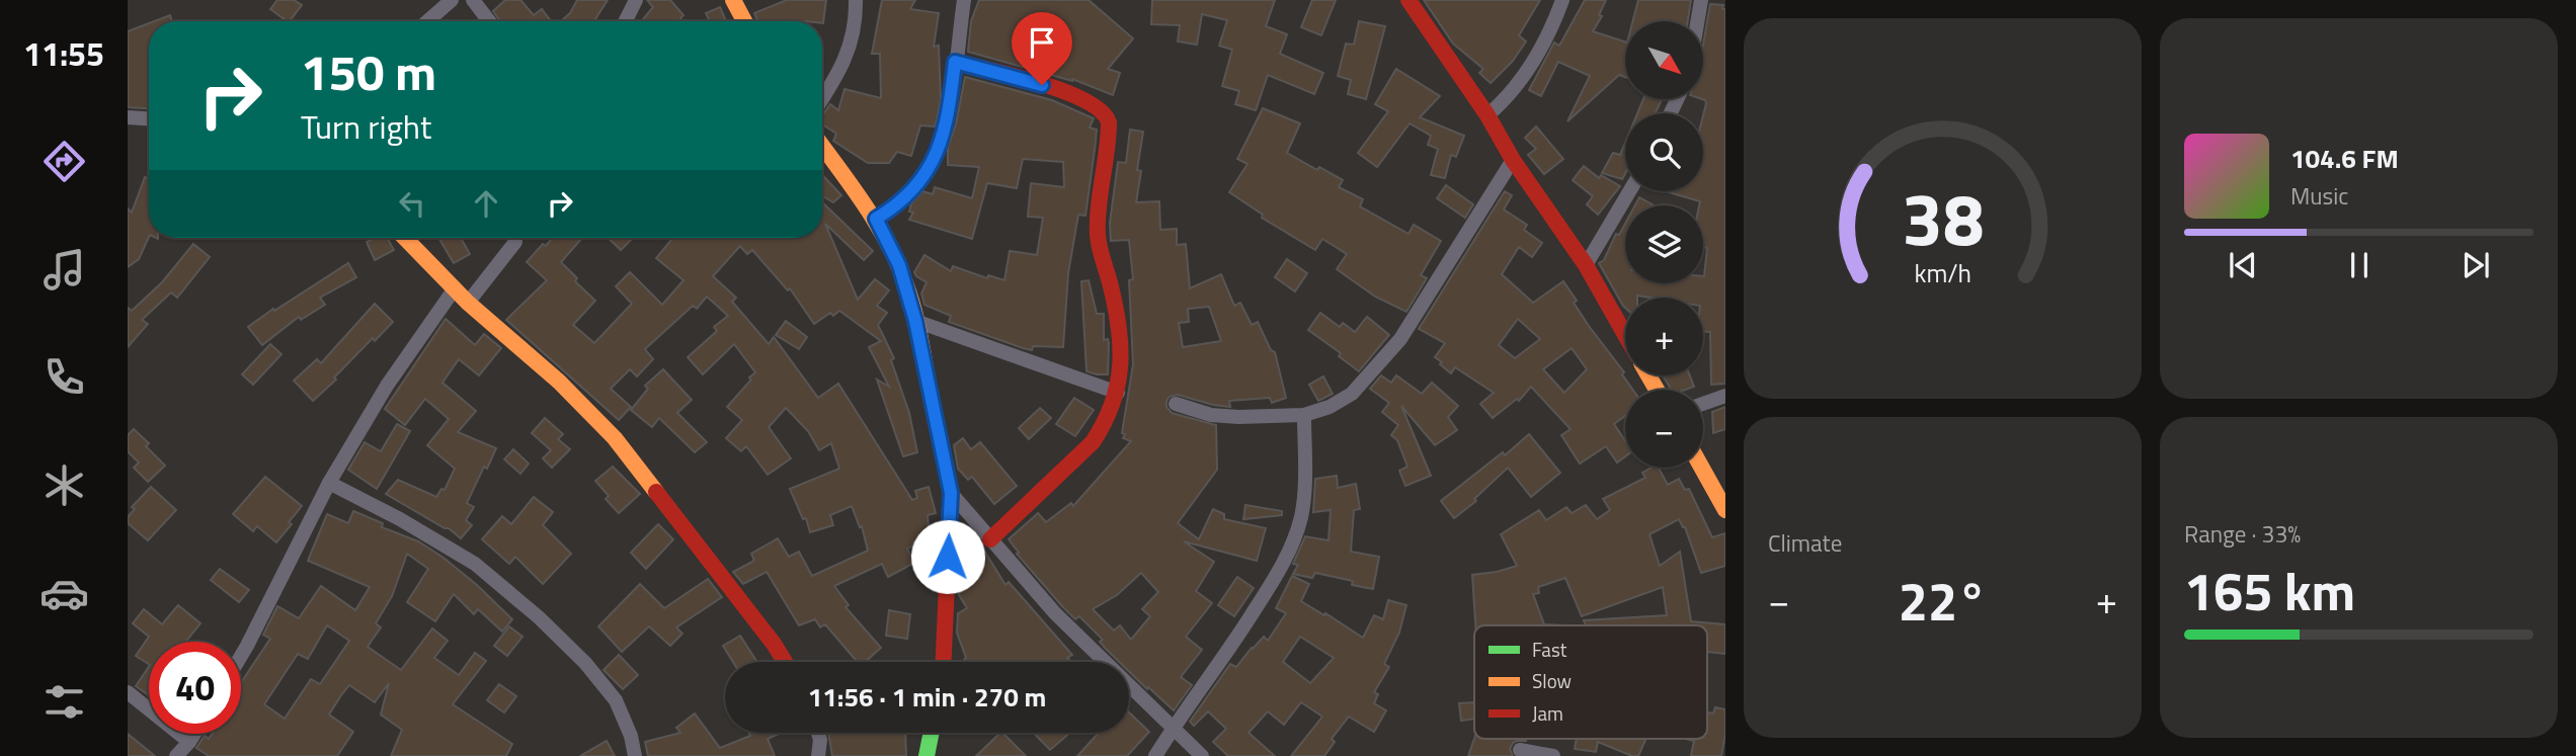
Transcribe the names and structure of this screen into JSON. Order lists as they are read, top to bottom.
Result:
{
  "legend": ["Fast", "Slow", "Jam"],
  "north": "bottom right",
  "page": {
    "tabs": "11:55",
    "map_buttons": ["+", "−"],
    "turn": ["150 m", "Turn right"],
    "song": ["104.6 FM", "Music"],
    "tile": [
      "Climate",
      ["Range · 33%", "165 km"]
    ],
    "heat": ["−", "22°", "+"],
    "limit": "40",
    "trip": "11:56 · 1 min · 270 m",
    "gauge": ["38", "km/h"]
  }
}
